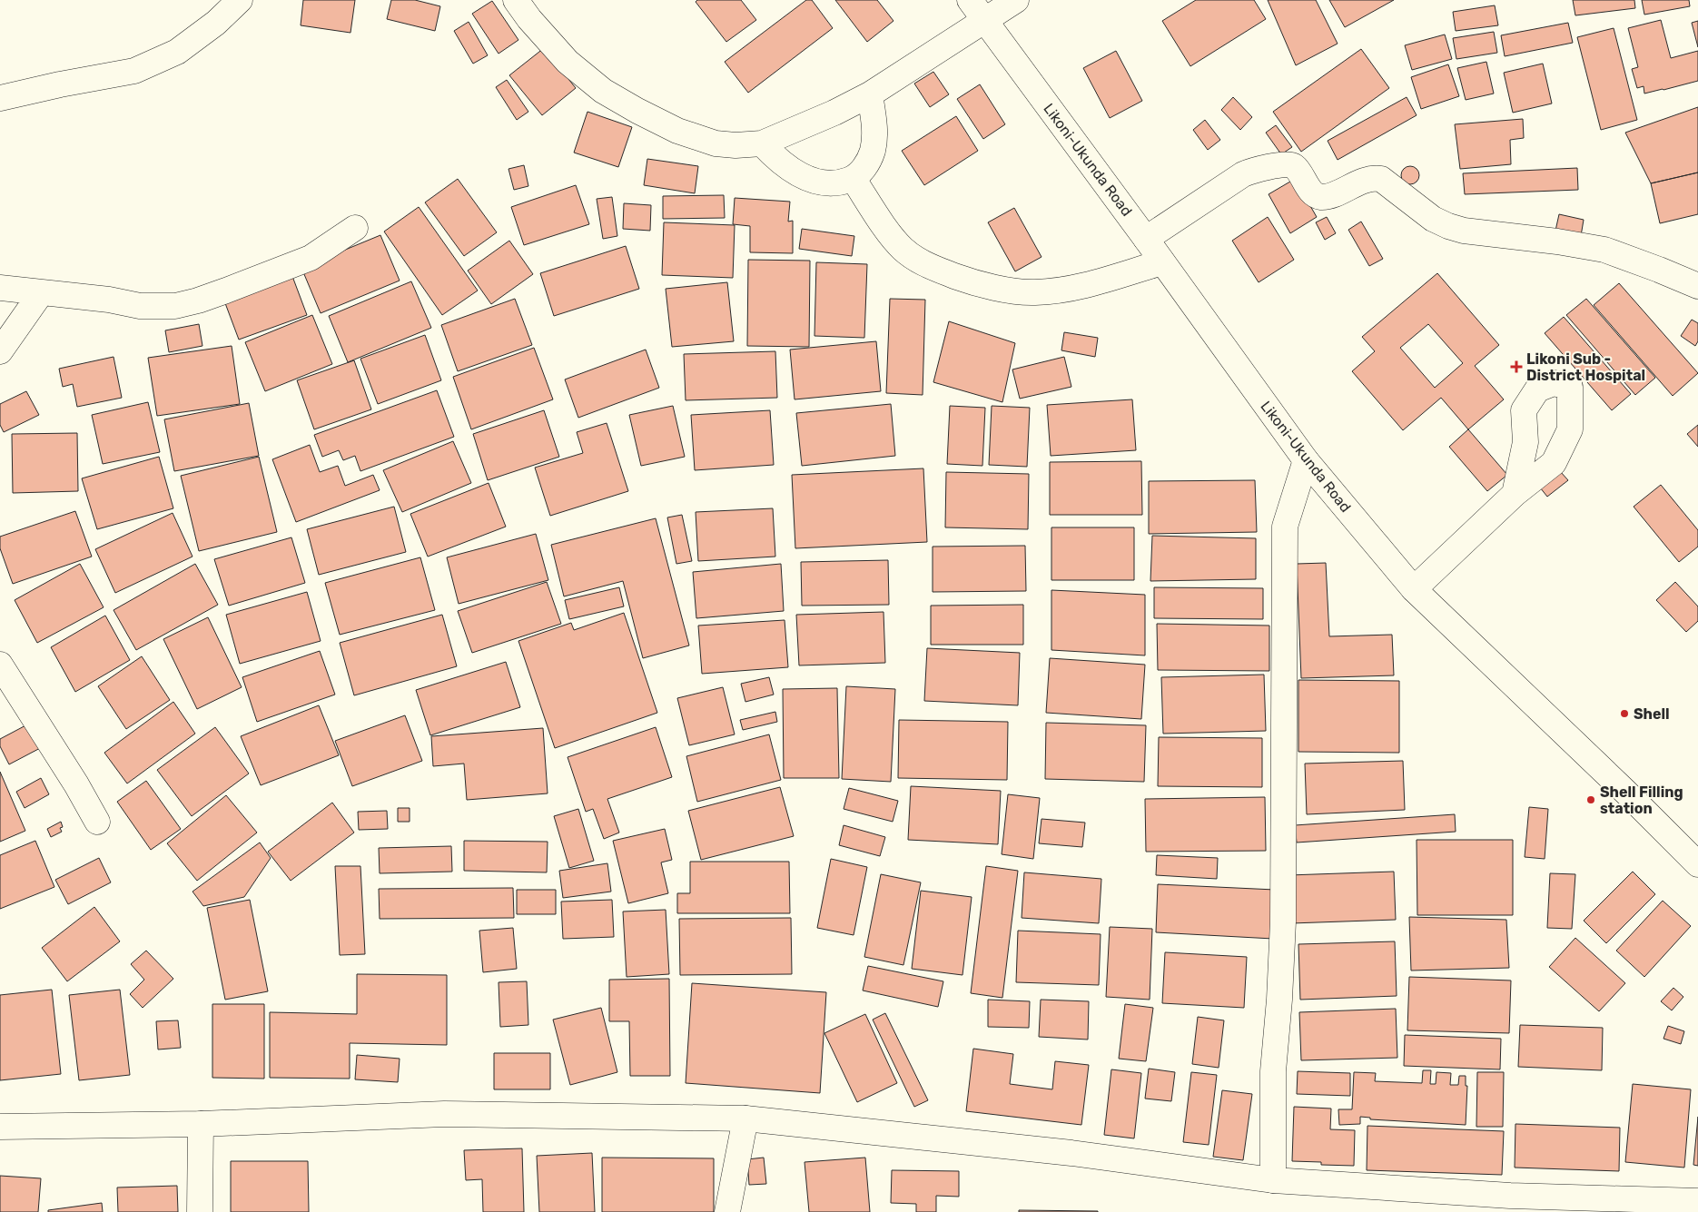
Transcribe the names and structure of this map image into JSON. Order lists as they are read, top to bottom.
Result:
{
  "streets": {
    "main road": ["Likoni-Ukunda Road"]
  },
  "places": {
    "health": ["Likoni Sub - District Hospital"],
    "other": ["Shell", "Shell Filling station"]
  }
}
